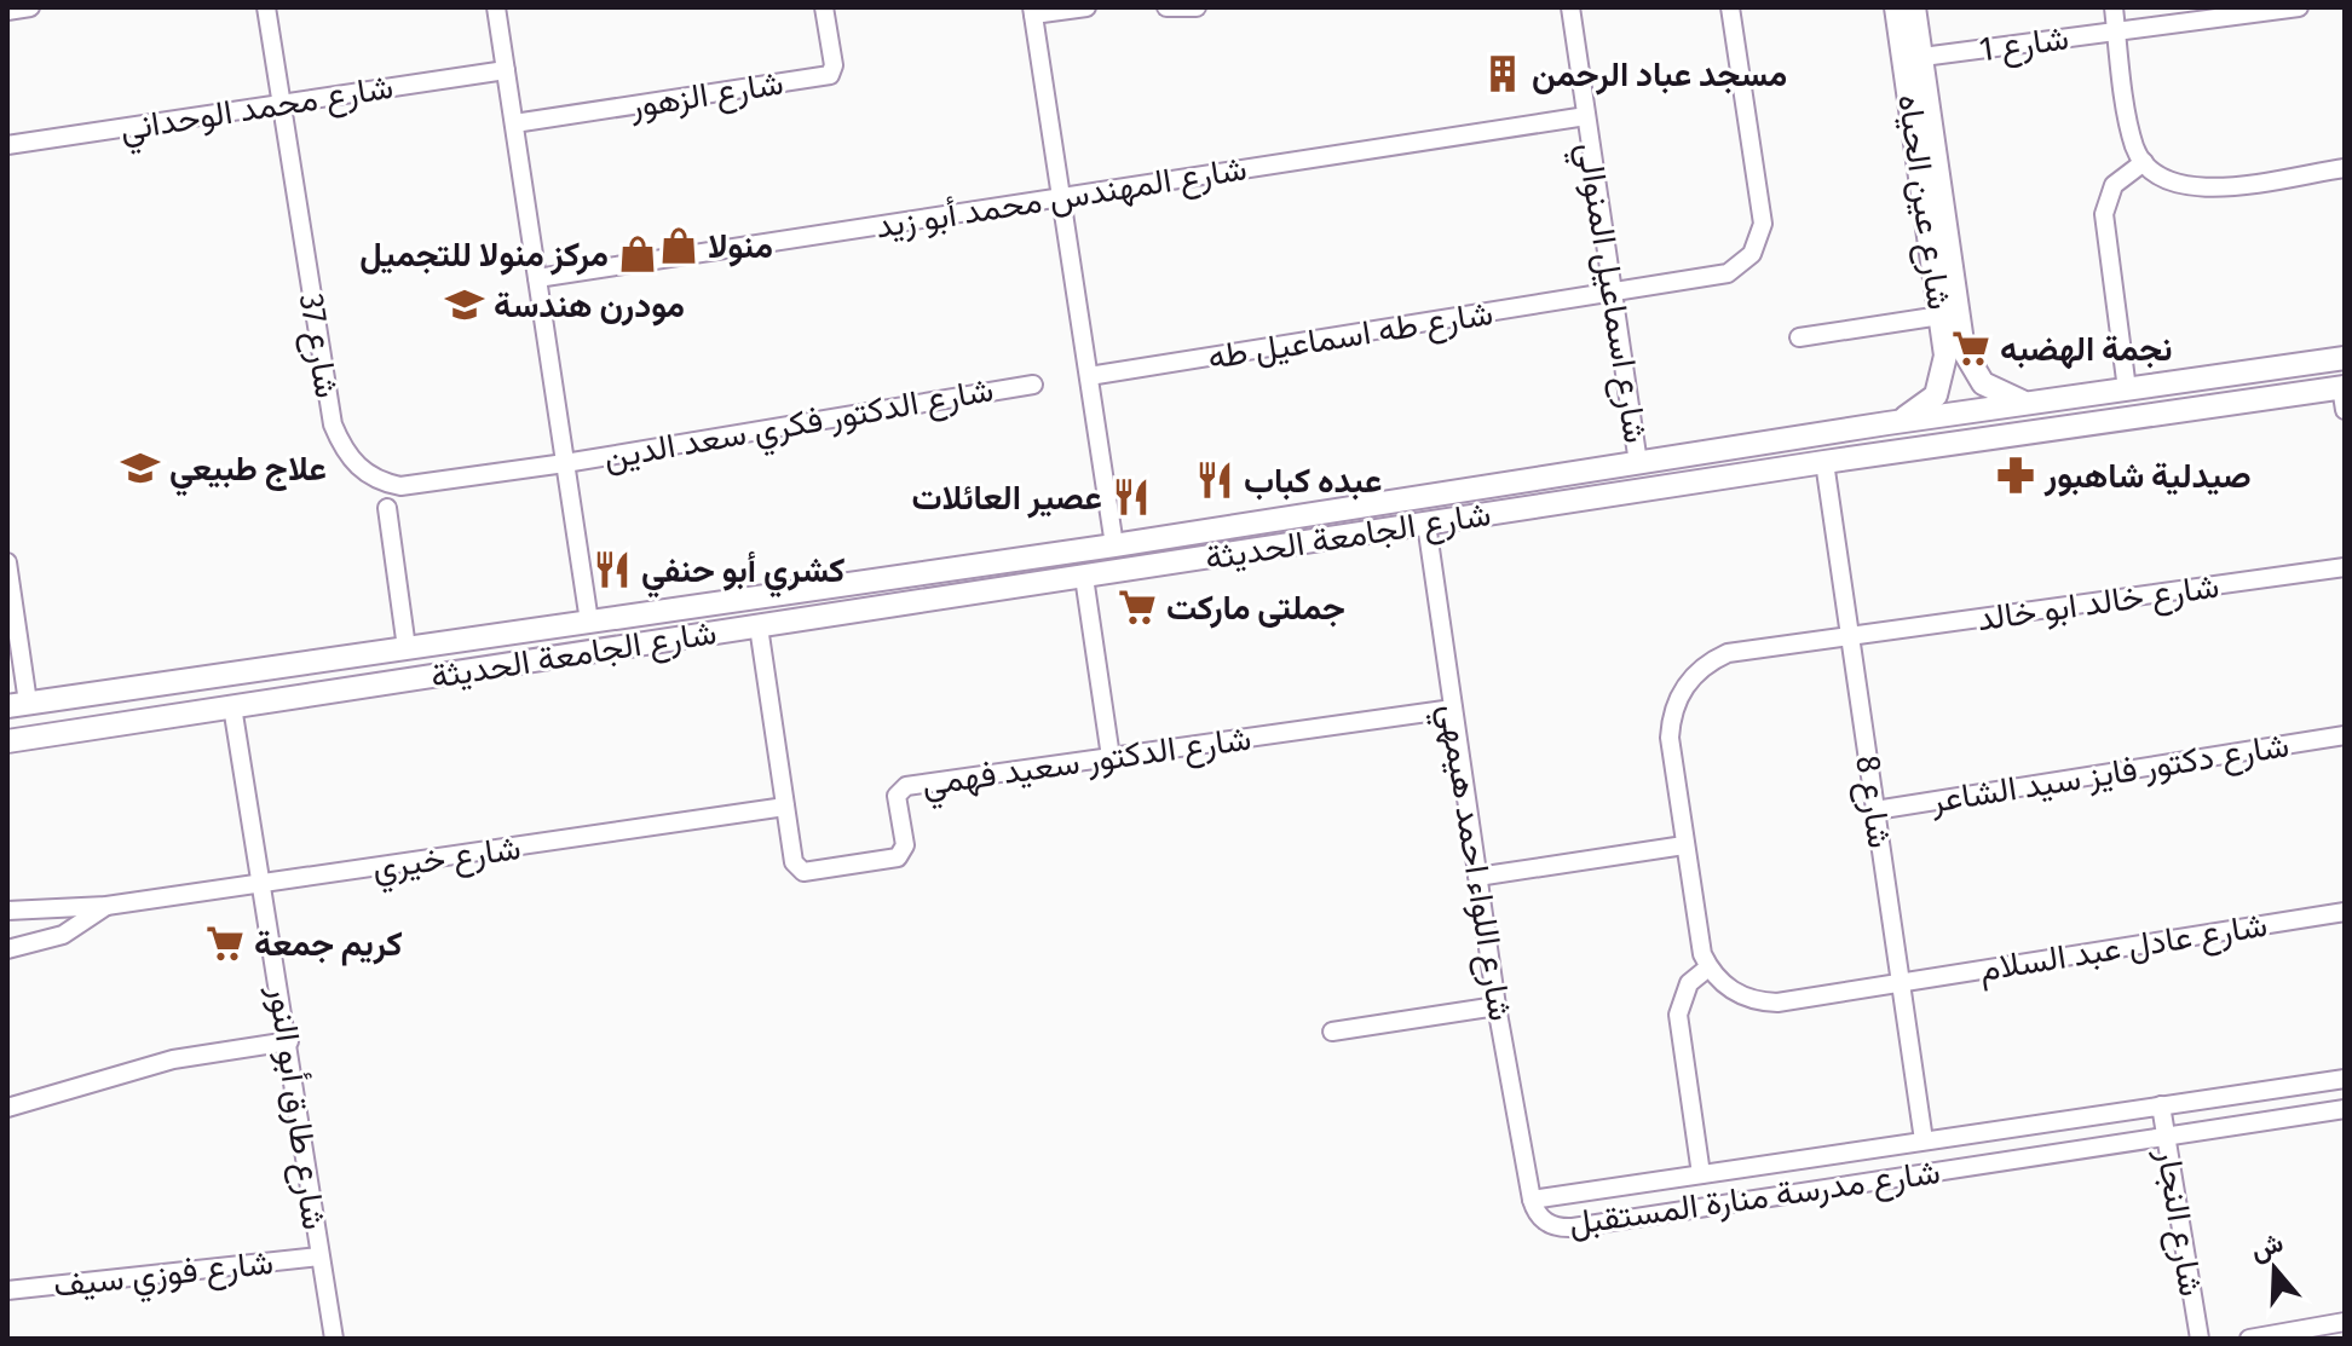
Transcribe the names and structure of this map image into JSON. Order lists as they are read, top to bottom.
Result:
{
  "streets": {
    "street": [
      "شارع 1",
      "شارع الزهور",
      "شارع محمد الوحداني",
      "شارع المهندس محمد أبو زيد",
      "شارع عين الحياه",
      "شارع اسماعيل المنوالي",
      "شارع طه اسماعيل طه",
      "شارع 37",
      "شارع الدكتور فكري سعد الدين",
      "شارع الجامعة الحديثة",
      "شارع خالد ابو خالد",
      "شارع الدكتور سعيد فهمي",
      "شارع دكتور فايز سيد الشاعر",
      "شارع 8",
      "شارع خيري",
      "شارع اللواء احمد هيمهي",
      "شارع عادل عبد السلام",
      "شارع طارق أبو النور",
      "شارع مدرسة منارة المستقبل",
      "شارع النجار",
      "شارع فوزي سيف"
    ]
  },
  "crossings": [
    ["شارع 1", "شارع عين الحياه"],
    ["شارع محمد الوحداني", "شارع 37"],
    ["شارع المهندس محمد أبو زيد", "شارع اسماعيل المنوالي"],
    ["شارع عين الحياه", "شارع الجامعة الحديثة"],
    ["شارع اسماعيل المنوالي", "شارع طه اسماعيل طه"],
    ["شارع اسماعيل المنوالي", "شارع الجامعة الحديثة"],
    ["شارع 37", "شارع الدكتور فكري سعد الدين"],
    ["شارع الجامعة الحديثة", "شارع 8"],
    ["شارع الجامعة الحديثة", "شارع اللواء احمد هيمهي"],
    ["شارع الجامعة الحديثة", "شارع طارق أبو النور"],
    ["شارع خالد ابو خالد", "شارع 8"],
    ["شارع خالد ابو خالد", "شارع عادل عبد السلام"],
    ["شارع الدكتور سعيد فهمي", "شارع خيري"],
    ["شارع الدكتور سعيد فهمي", "شارع اللواء احمد هيمهي"],
    ["شارع دكتور فايز سيد الشاعر", "شارع 8"],
    ["شارع 8", "شارع عادل عبد السلام"],
    ["شارع 8", "شارع مدرسة منارة المستقبل"],
    ["شارع خيري", "شارع طارق أبو النور"],
    ["شارع اللواء احمد هيمهي", "شارع مدرسة منارة المستقبل"],
    ["شارع طارق أبو النور", "شارع فوزي سيف"],
    ["شارع مدرسة منارة المستقبل", "شارع النجار"]
  ],
  "places": {
    "building": ["مسجد عباد الرحمن"],
    "shop": ["منولا", "مركز منولا للتجميل"],
    "school or university": ["مودرن هندسة", "علاج طبيعي"],
    "supermarket": ["نجمة الهضبه", "جملتى ماركت", "كريم جمعة"],
    "pharmacy": ["صيدلية شاهبور"],
    "restaurant": ["عبده كباب", "عصير العائلات", "كشري أبو حنفي"]
  },
  "north": "top"
}
